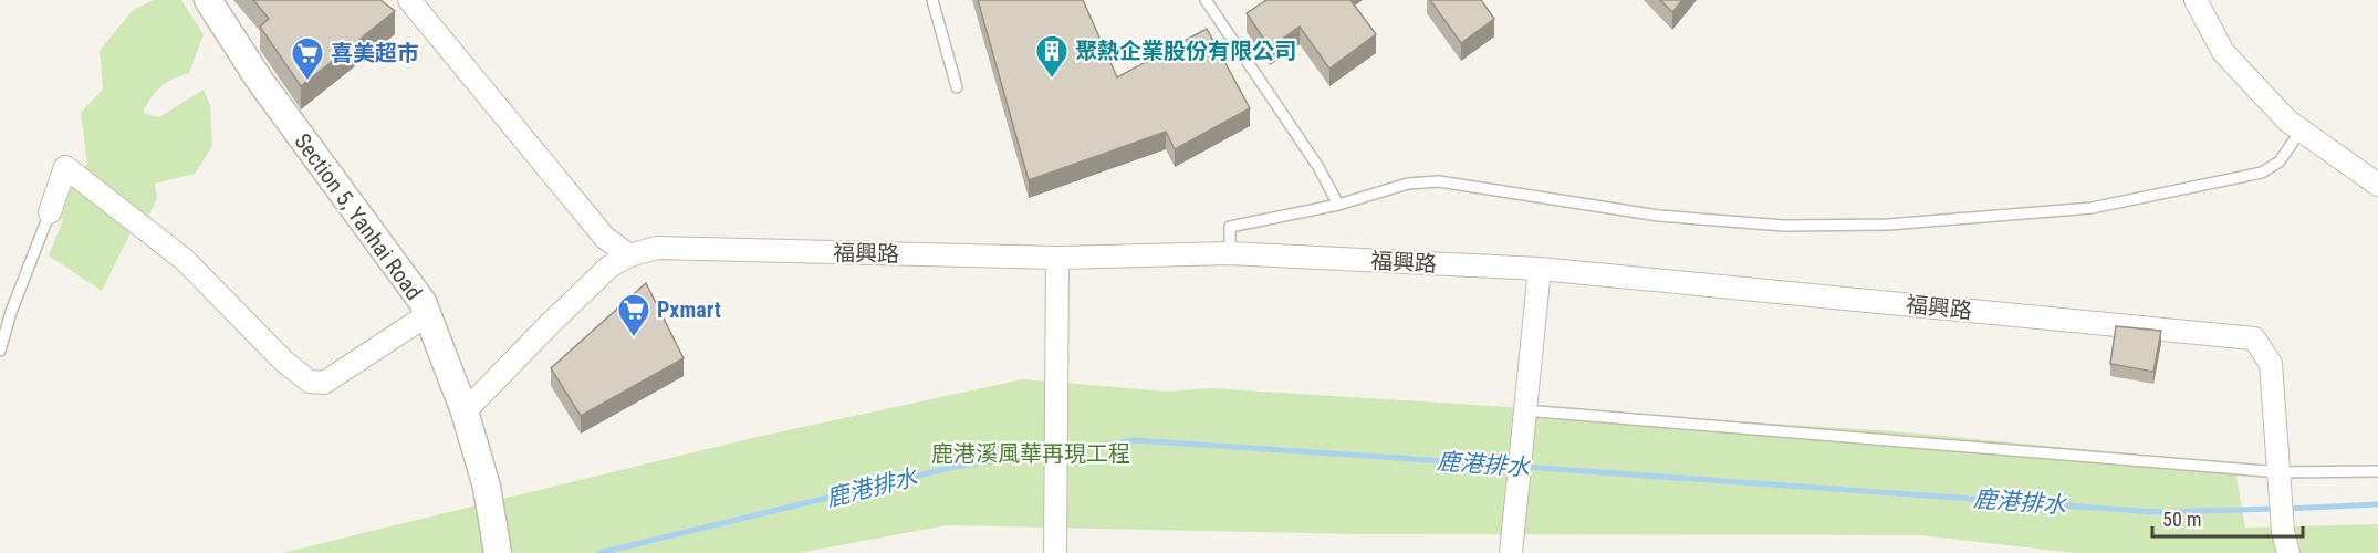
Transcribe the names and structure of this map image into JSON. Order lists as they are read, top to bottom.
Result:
{
  "streets": {
    "street": ["Section 5, Yanhai Road", "福興路"]
  },
  "crossings": [
    ["Section 5, Yanhai Road", "福興路"]
  ],
  "water": ["鹿港排水"],
  "parks": ["鹿港溪風華再現工程"],
  "places": {
    "building": ["聚熱企業股份有限公司"],
    "supermarket": ["喜美超市", "Pxmart"]
  },
  "scale_bar": "50 m"
}
